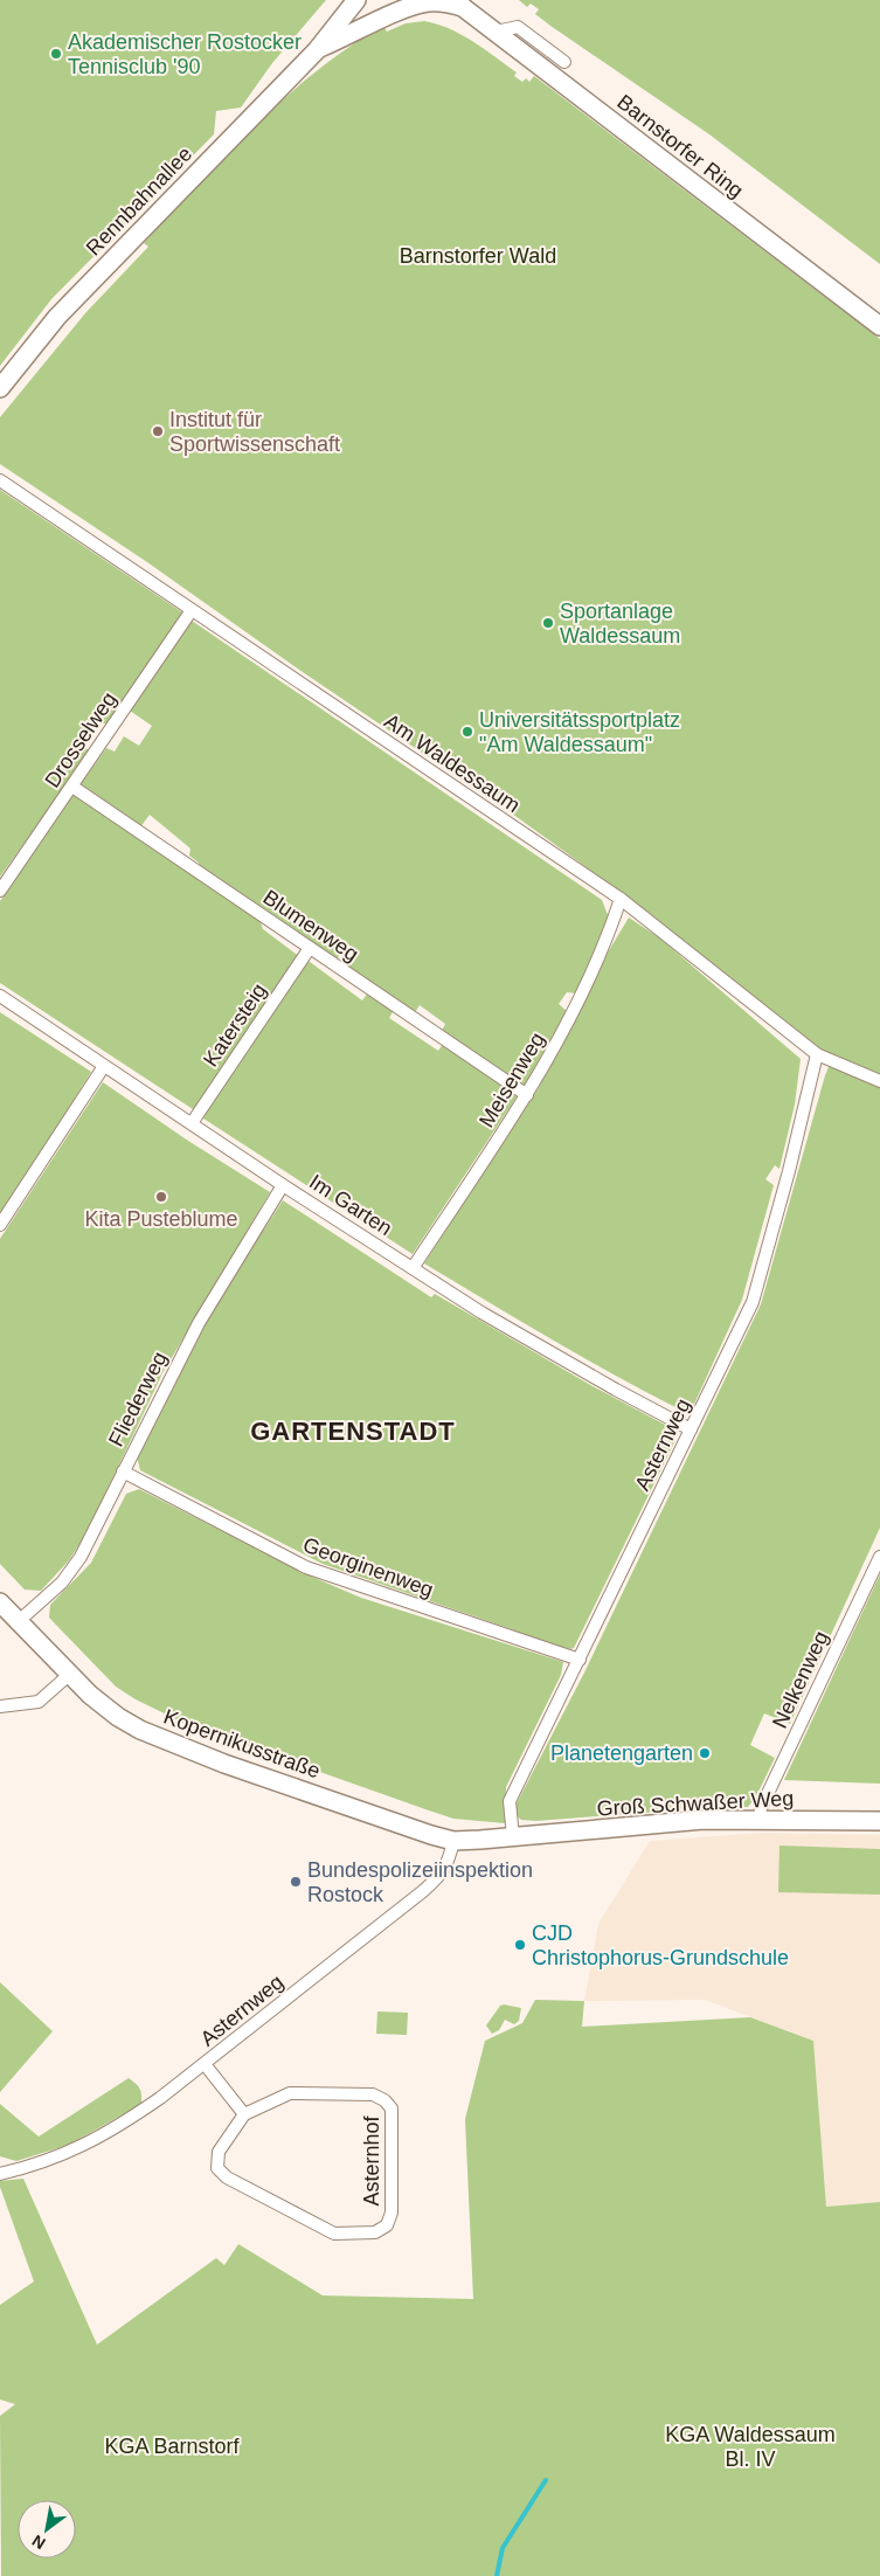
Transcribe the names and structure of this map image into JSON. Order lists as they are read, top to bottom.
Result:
{
  "streets": {
    "street": [
      "Barnstorfer Ring",
      "Rennbahnallee",
      "Drosselweg",
      "Am Waldessaum",
      "Blumenweg",
      "Katersteig",
      "Meisenweg",
      "Im Garten",
      "Fliederweg",
      "Asternweg",
      "Georginenweg",
      "Nelkenweg",
      "Kopernikusstraße",
      "Groß Schwaßer Weg",
      "Asternhof"
    ]
  },
  "crossings": [
    ["Barnstorfer Ring", "Rennbahnallee"],
    ["Drosselweg", "Am Waldessaum"],
    ["Drosselweg", "Blumenweg"],
    ["Am Waldessaum", "Meisenweg"],
    ["Am Waldessaum", "Asternweg"],
    ["Blumenweg", "Katersteig"],
    ["Blumenweg", "Meisenweg"],
    ["Katersteig", "Im Garten"],
    ["Meisenweg", "Im Garten"],
    ["Im Garten", "Fliederweg"],
    ["Im Garten", "Asternweg"],
    ["Fliederweg", "Georginenweg"],
    ["Fliederweg", "Kopernikusstraße"],
    ["Asternweg", "Georginenweg"],
    ["Asternweg", "Kopernikusstraße"],
    ["Asternweg", "Groß Schwaßer Weg"],
    ["Nelkenweg", "Groß Schwaßer Weg"],
    ["Kopernikusstraße", "Groß Schwaßer Weg"]
  ],
  "districts": ["GARTENSTADT"],
  "parks": ["Barnstorfer Wald", "KGA Waldessaum Bl. IV", "KGA Barnstorf"],
  "places": [
    "Akademischer Rostocker Tennisclub '90",
    "Institut für Sportwissenschaft",
    "Sportanlage Waldessaum",
    "Universitätssportplatz \"Am Waldessaum\"",
    "Kita Pusteblume",
    "Planetengarten",
    "Bundespolizeiinspektion Rostock",
    "CJD Christophorus-Grundschule"
  ],
  "north": "bottom left"
}
